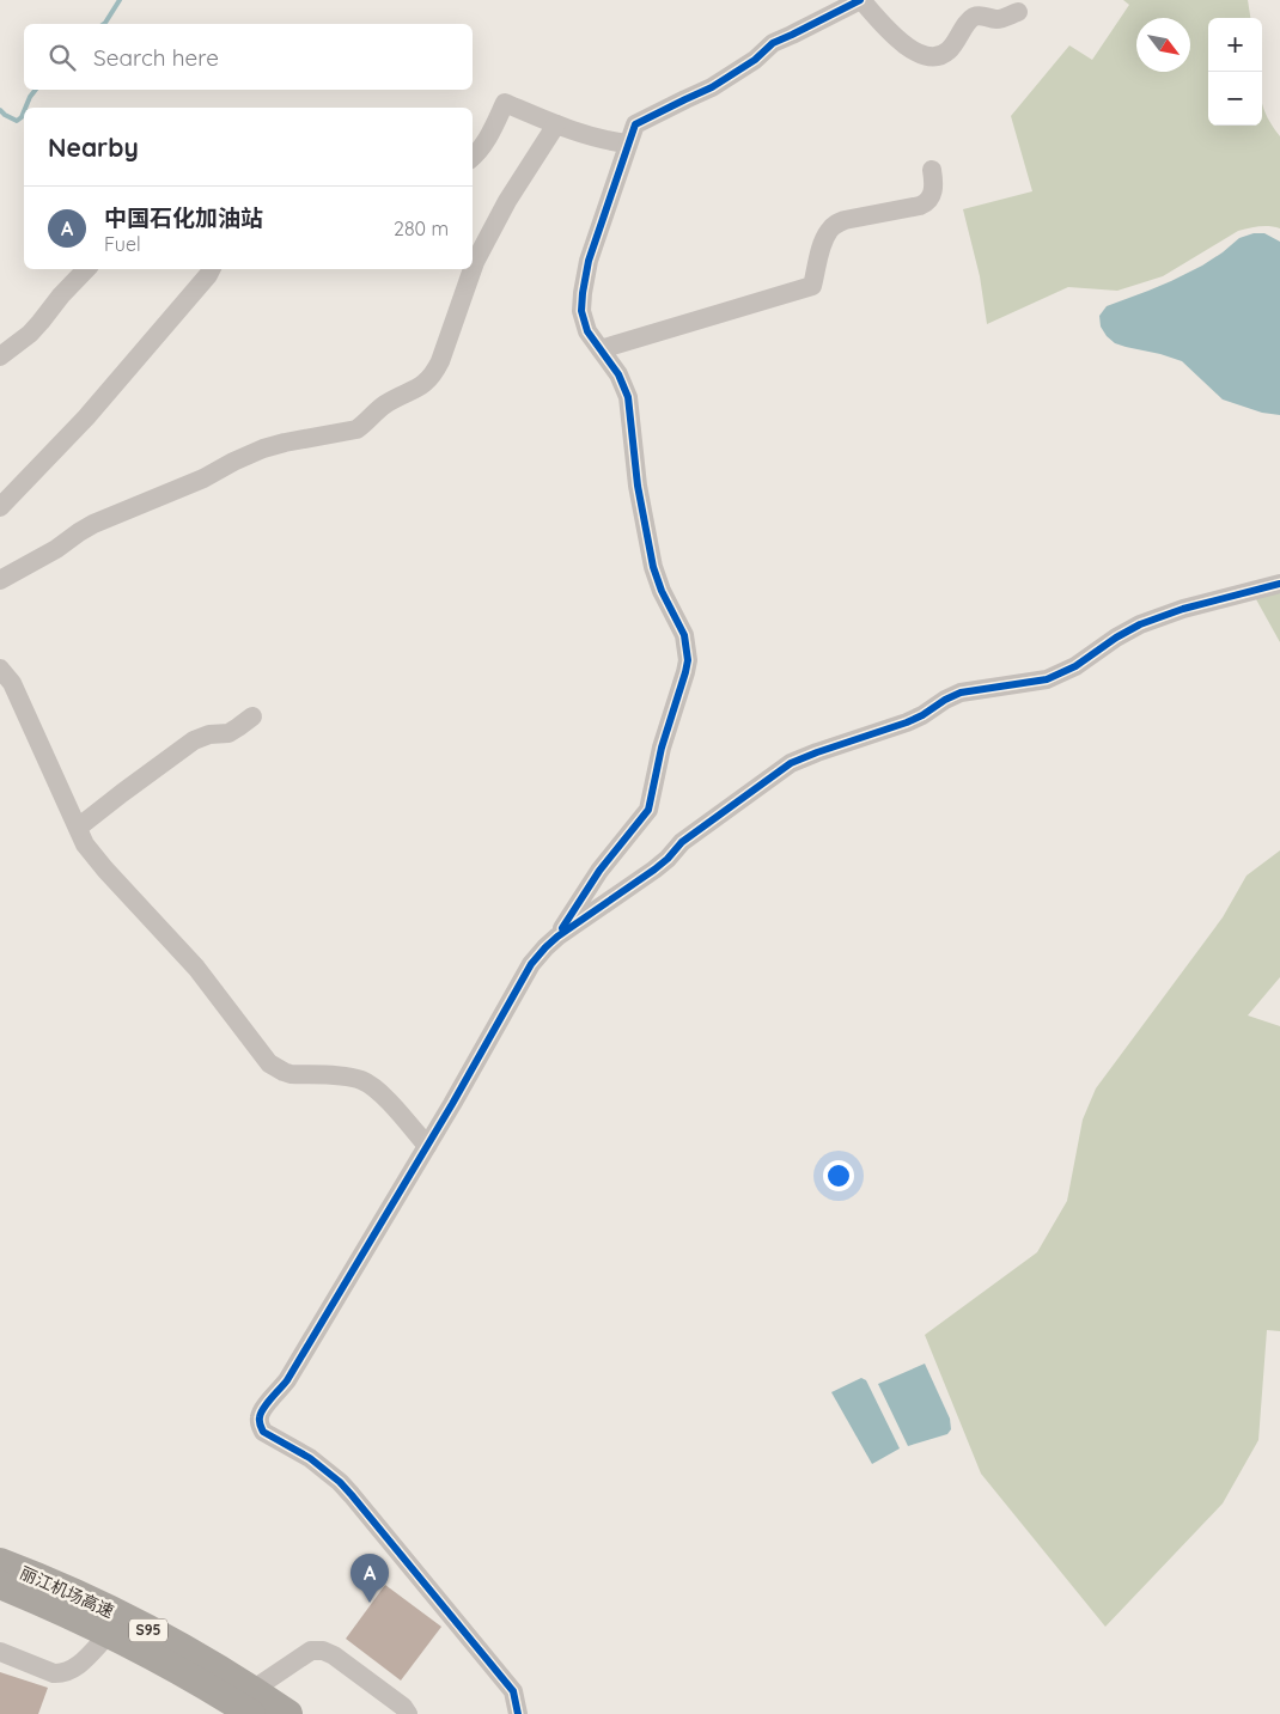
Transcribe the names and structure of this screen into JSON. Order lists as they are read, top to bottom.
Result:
{
  "streets": {
    "highway": ["丽江机场高速", "S95"]
  },
  "north": "bottom right",
  "page": {
    "map_buttons": ["+", "−"],
    "search": "Search here",
    "heading": "Nearby",
    "list": [
      {
        "mark": "A",
        "name": "中国石化加油站",
        "note": "Fuel",
        "value": "280 m"
      }
    ],
    "pins": "A"
  }
}
